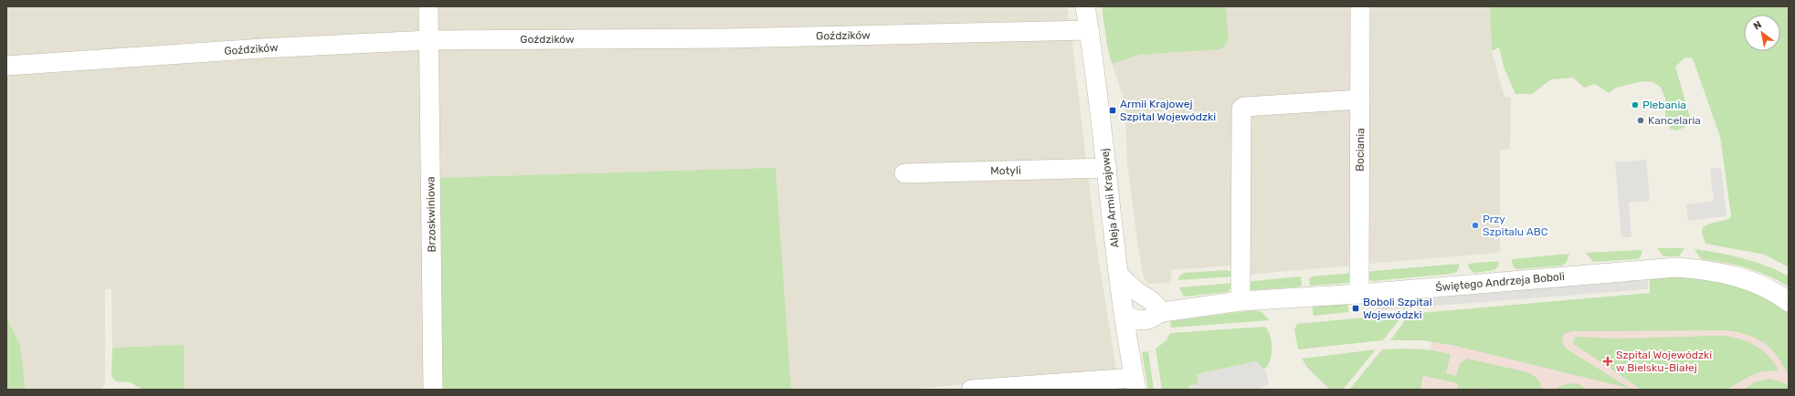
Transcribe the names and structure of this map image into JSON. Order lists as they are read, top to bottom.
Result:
{
  "streets": {
    "street": [
      "Goździków",
      "Bociania",
      "Motyli",
      "Aleja Armii Krajowej",
      "Brzoskwiniowa",
      "Świętego Andrzeja Boboli"
    ]
  },
  "crossings": [
    ["Goździków", "Aleja Armii Krajowej"],
    ["Goździków", "Brzoskwiniowa"],
    ["Bociania", "Świętego Andrzeja Boboli"],
    ["Motyli", "Aleja Armii Krajowej"],
    ["Aleja Armii Krajowej", "Świętego Andrzeja Boboli"]
  ],
  "places": {
    "other": ["Plebania", "Kancelaria", "Przy Szpitalu ABC"],
    "transit": ["Armii Krajowej Szpital Wojewódzki", "Boboli Szpital Wojewódzki"],
    "health": ["Szpital Wojewódzki w Bielsku-Białej"]
  },
  "north": "top left"
}
